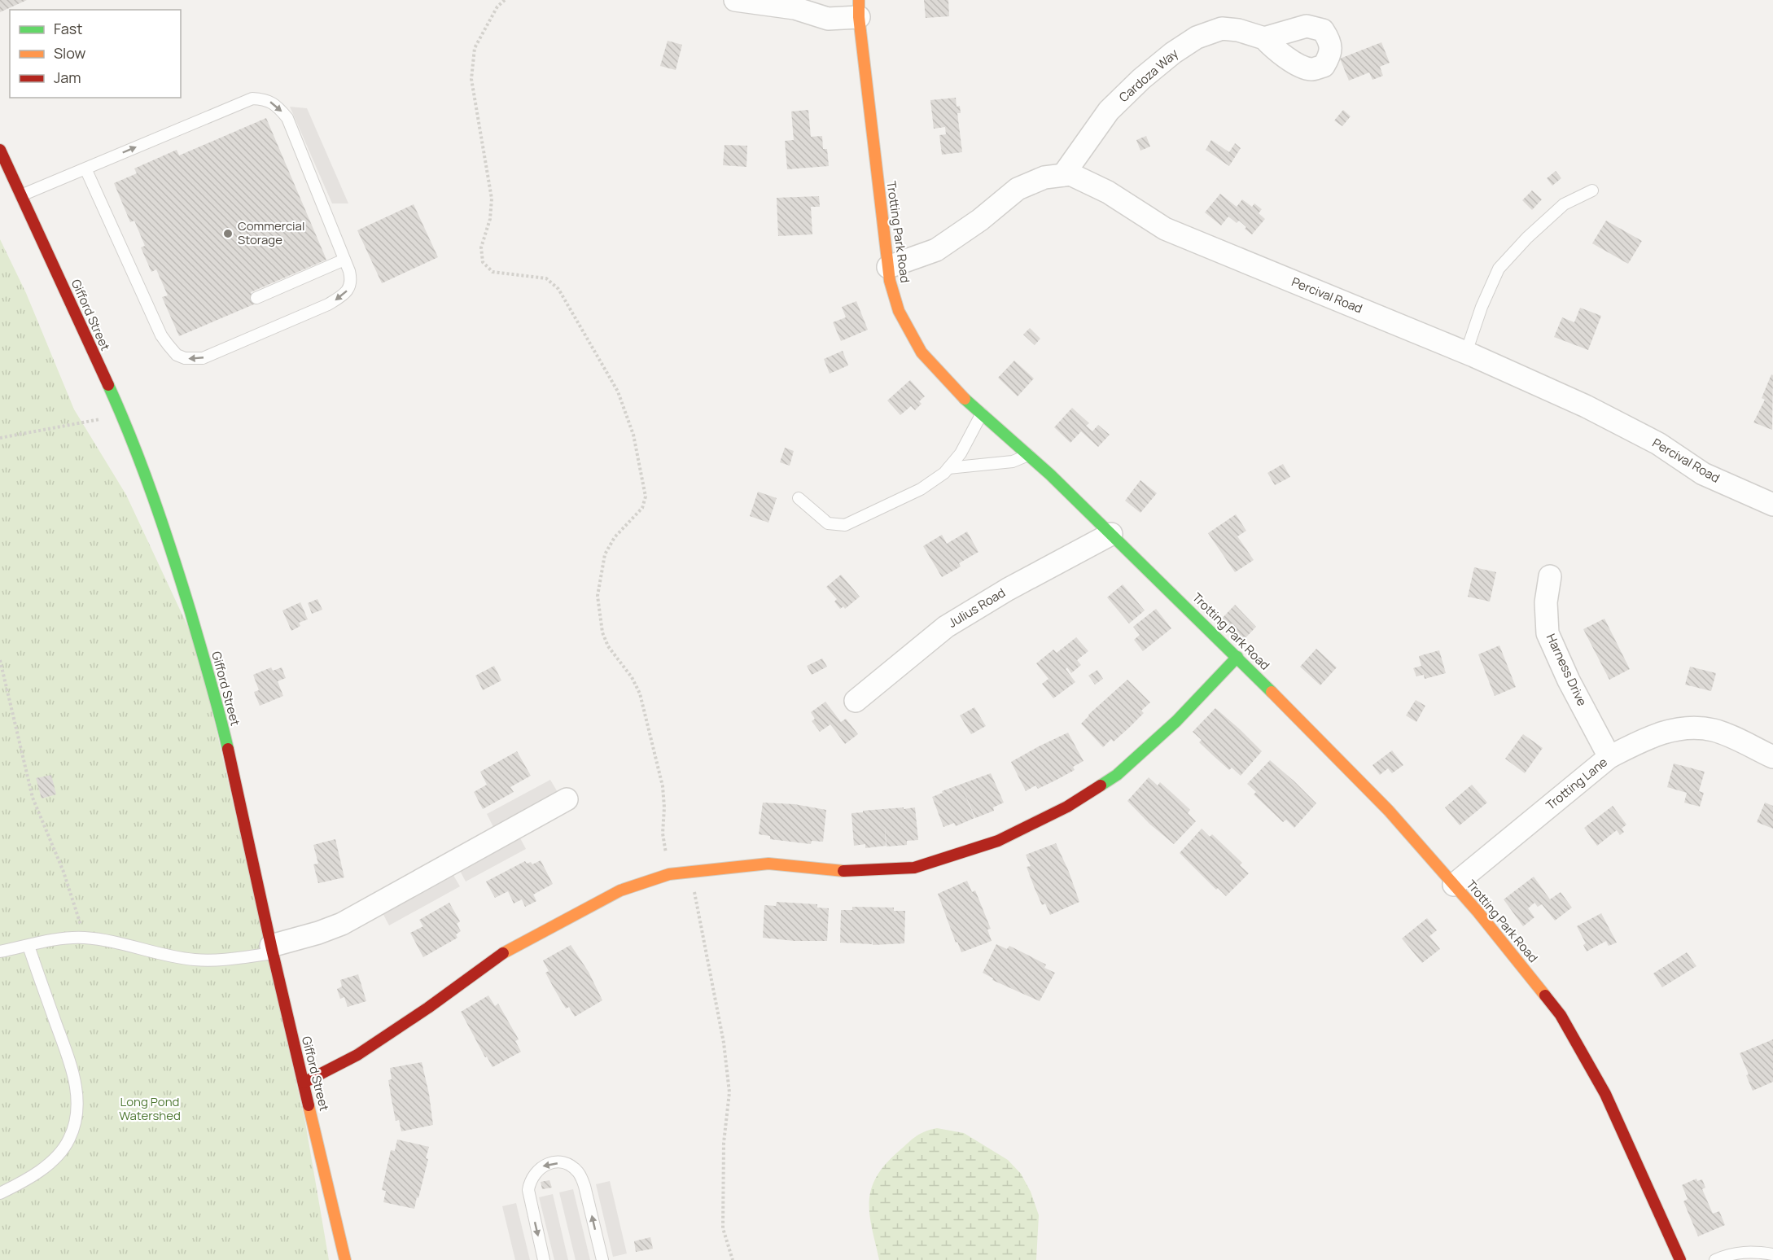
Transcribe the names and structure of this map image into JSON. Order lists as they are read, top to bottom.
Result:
{
  "streets": {
    "street": [
      "Cardoza Way",
      "Trotting Park Road",
      "Percival Road",
      "Gifford Street",
      "Julius Road",
      "Harness Drive",
      "Trotting Lane"
    ]
  },
  "crossings": [
    ["Cardoza Way", "Percival Road"],
    ["Trotting Park Road", "Percival Road"],
    ["Trotting Park Road", "Julius Road"],
    ["Trotting Park Road", "Trotting Lane"],
    ["Harness Drive", "Trotting Lane"]
  ],
  "parks": ["Long Pond Watershed"],
  "places": ["Commercial Storage"],
  "legend": ["Fast", "Slow", "Jam"]
}
